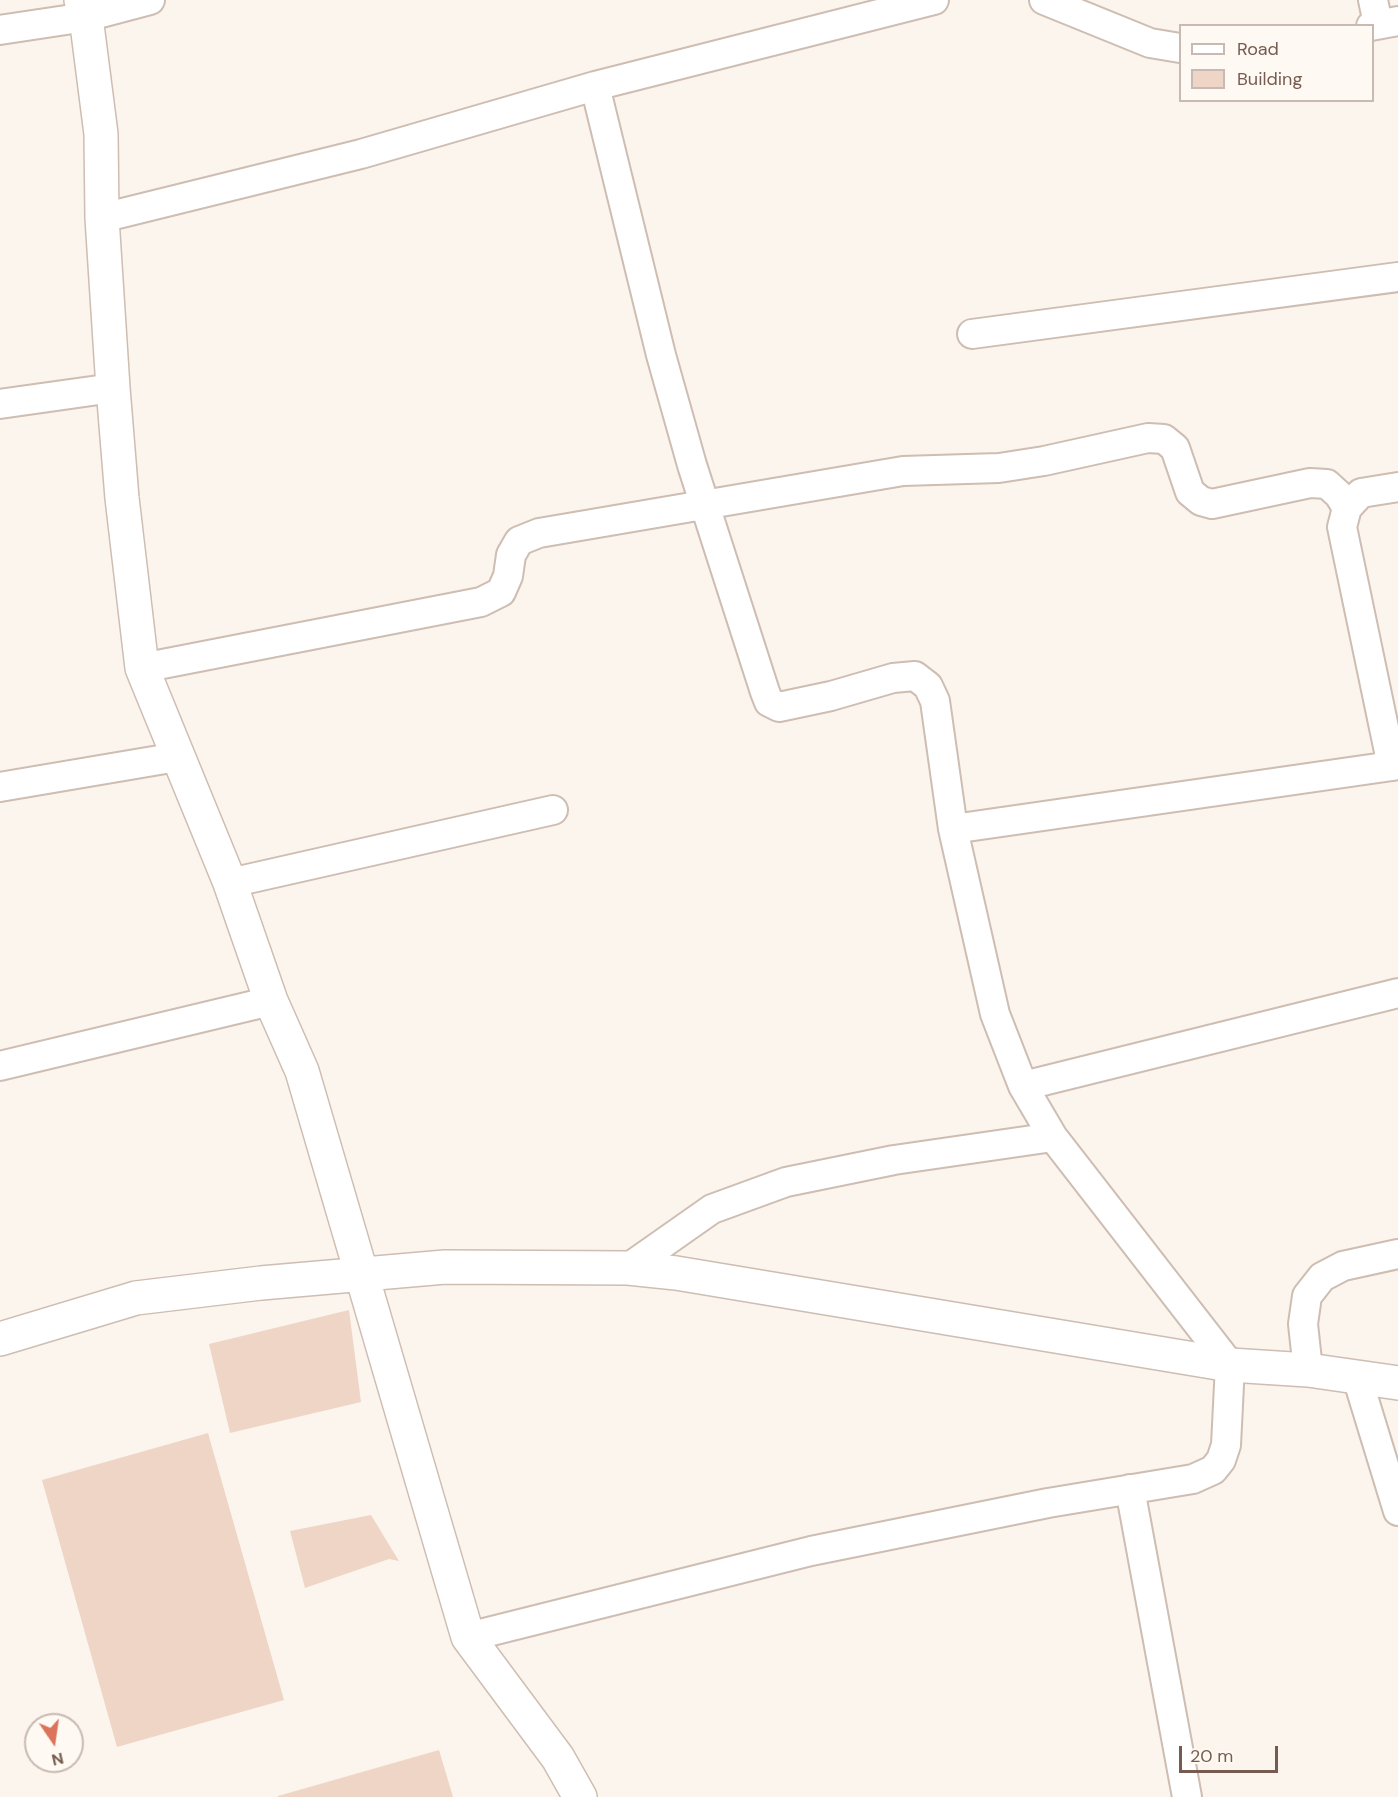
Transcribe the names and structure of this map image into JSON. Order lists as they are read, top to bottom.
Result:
{
  "legend": ["Road", "Building"],
  "scale_bar": "20 m",
  "north": "bottom"
}
